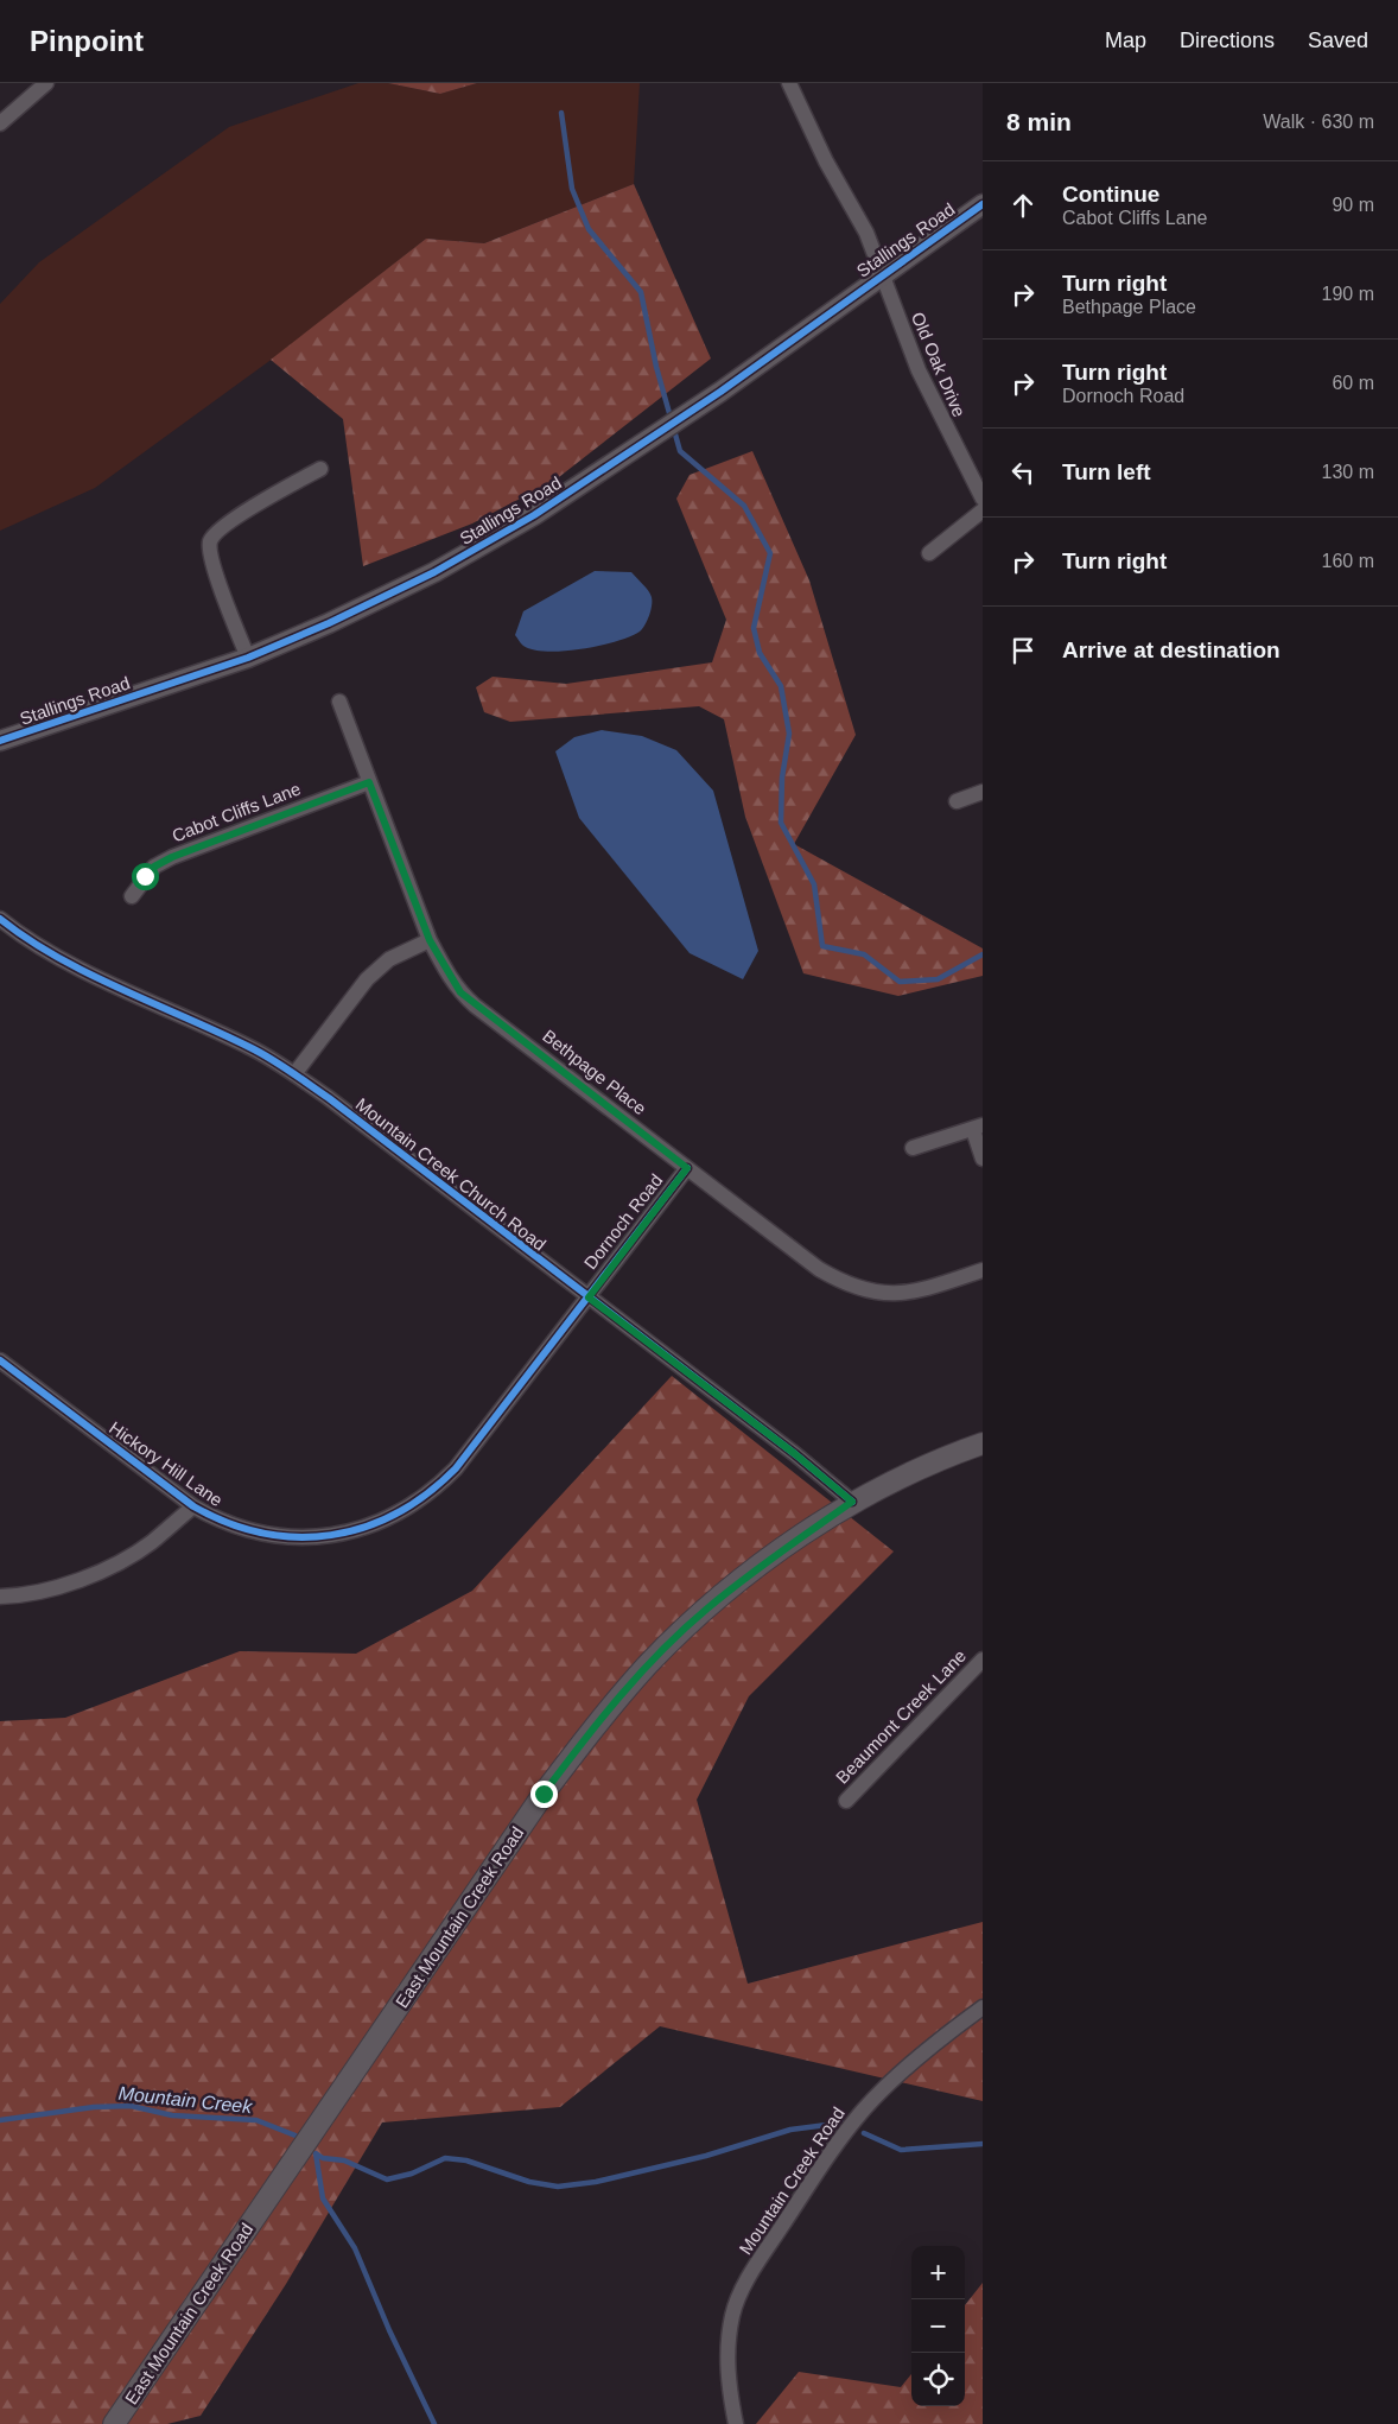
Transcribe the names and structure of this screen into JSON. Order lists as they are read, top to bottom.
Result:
{
  "streets": {
    "main road": ["East Mountain Creek Road"],
    "street": [
      "Stallings Road",
      "Old Oak Drive",
      "Cabot Cliffs Lane",
      "Bethpage Place",
      "Mountain Creek Church Road",
      "Dornoch Road",
      "Hickory Hill Lane",
      "Beaumont Creek Lane",
      "Mountain Creek Road"
    ]
  },
  "crossings": [
    ["Stallings Road", "Old Oak Drive"],
    ["Cabot Cliffs Lane", "Bethpage Place"],
    ["Bethpage Place", "Dornoch Road"],
    ["Mountain Creek Church Road", "Dornoch Road"],
    ["Mountain Creek Church Road", "Hickory Hill Lane"],
    ["Mountain Creek Church Road", "East Mountain Creek Road"],
    ["Dornoch Road", "Hickory Hill Lane"]
  ],
  "water": ["Mountain Creek"],
  "page": {
    "header": "Pinpoint",
    "nav": ["Map", "Directions", "Saved"],
    "heading": ["8 min", "Walk · 630 m"],
    "list": [
      ["Continue", "Cabot Cliffs Lane", "90 m"],
      ["Turn right", "Bethpage Place", "190 m"],
      ["Turn right", "Dornoch Road", "60 m"],
      ["Turn left", "130 m"],
      ["Turn right", "160 m"],
      "Arrive at destination"
    ],
    "map_buttons": ["+", "−"]
  }
}
